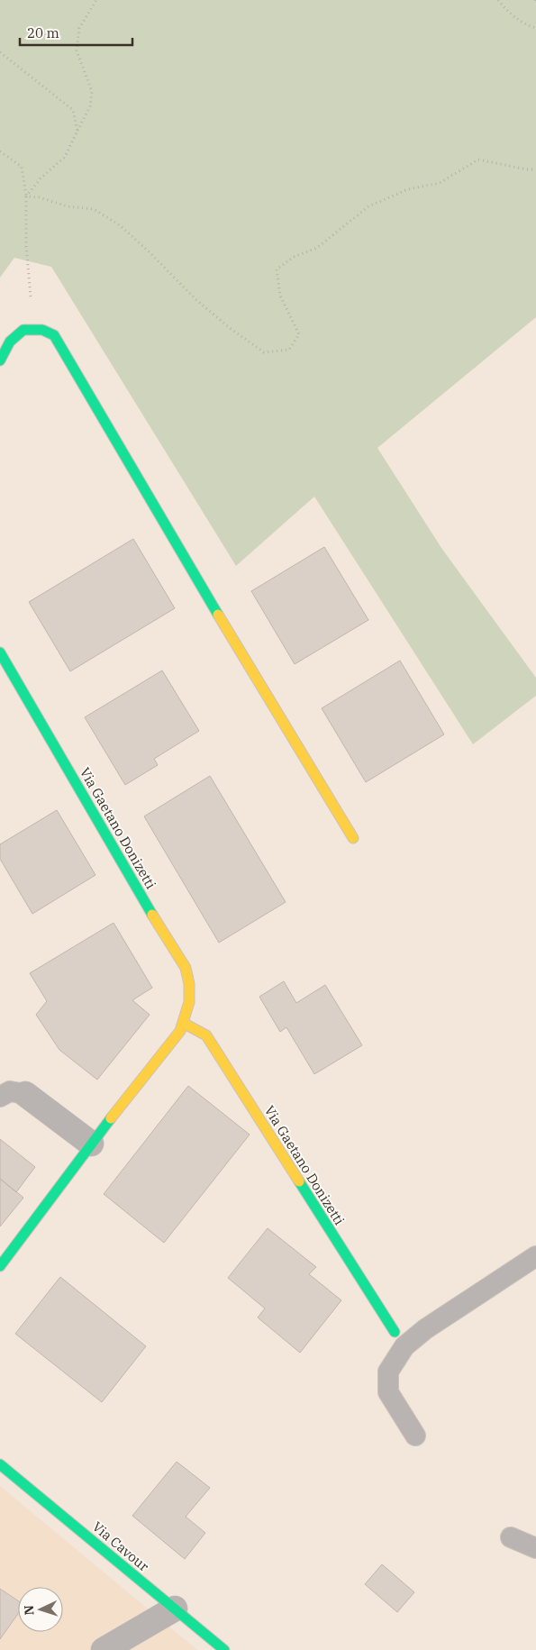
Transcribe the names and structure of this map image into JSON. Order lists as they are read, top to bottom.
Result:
{
  "streets": {
    "street": ["Via Gaetano Donizetti", "Via Cavour"]
  },
  "scale_bar": "20 m",
  "north": "left"
}
